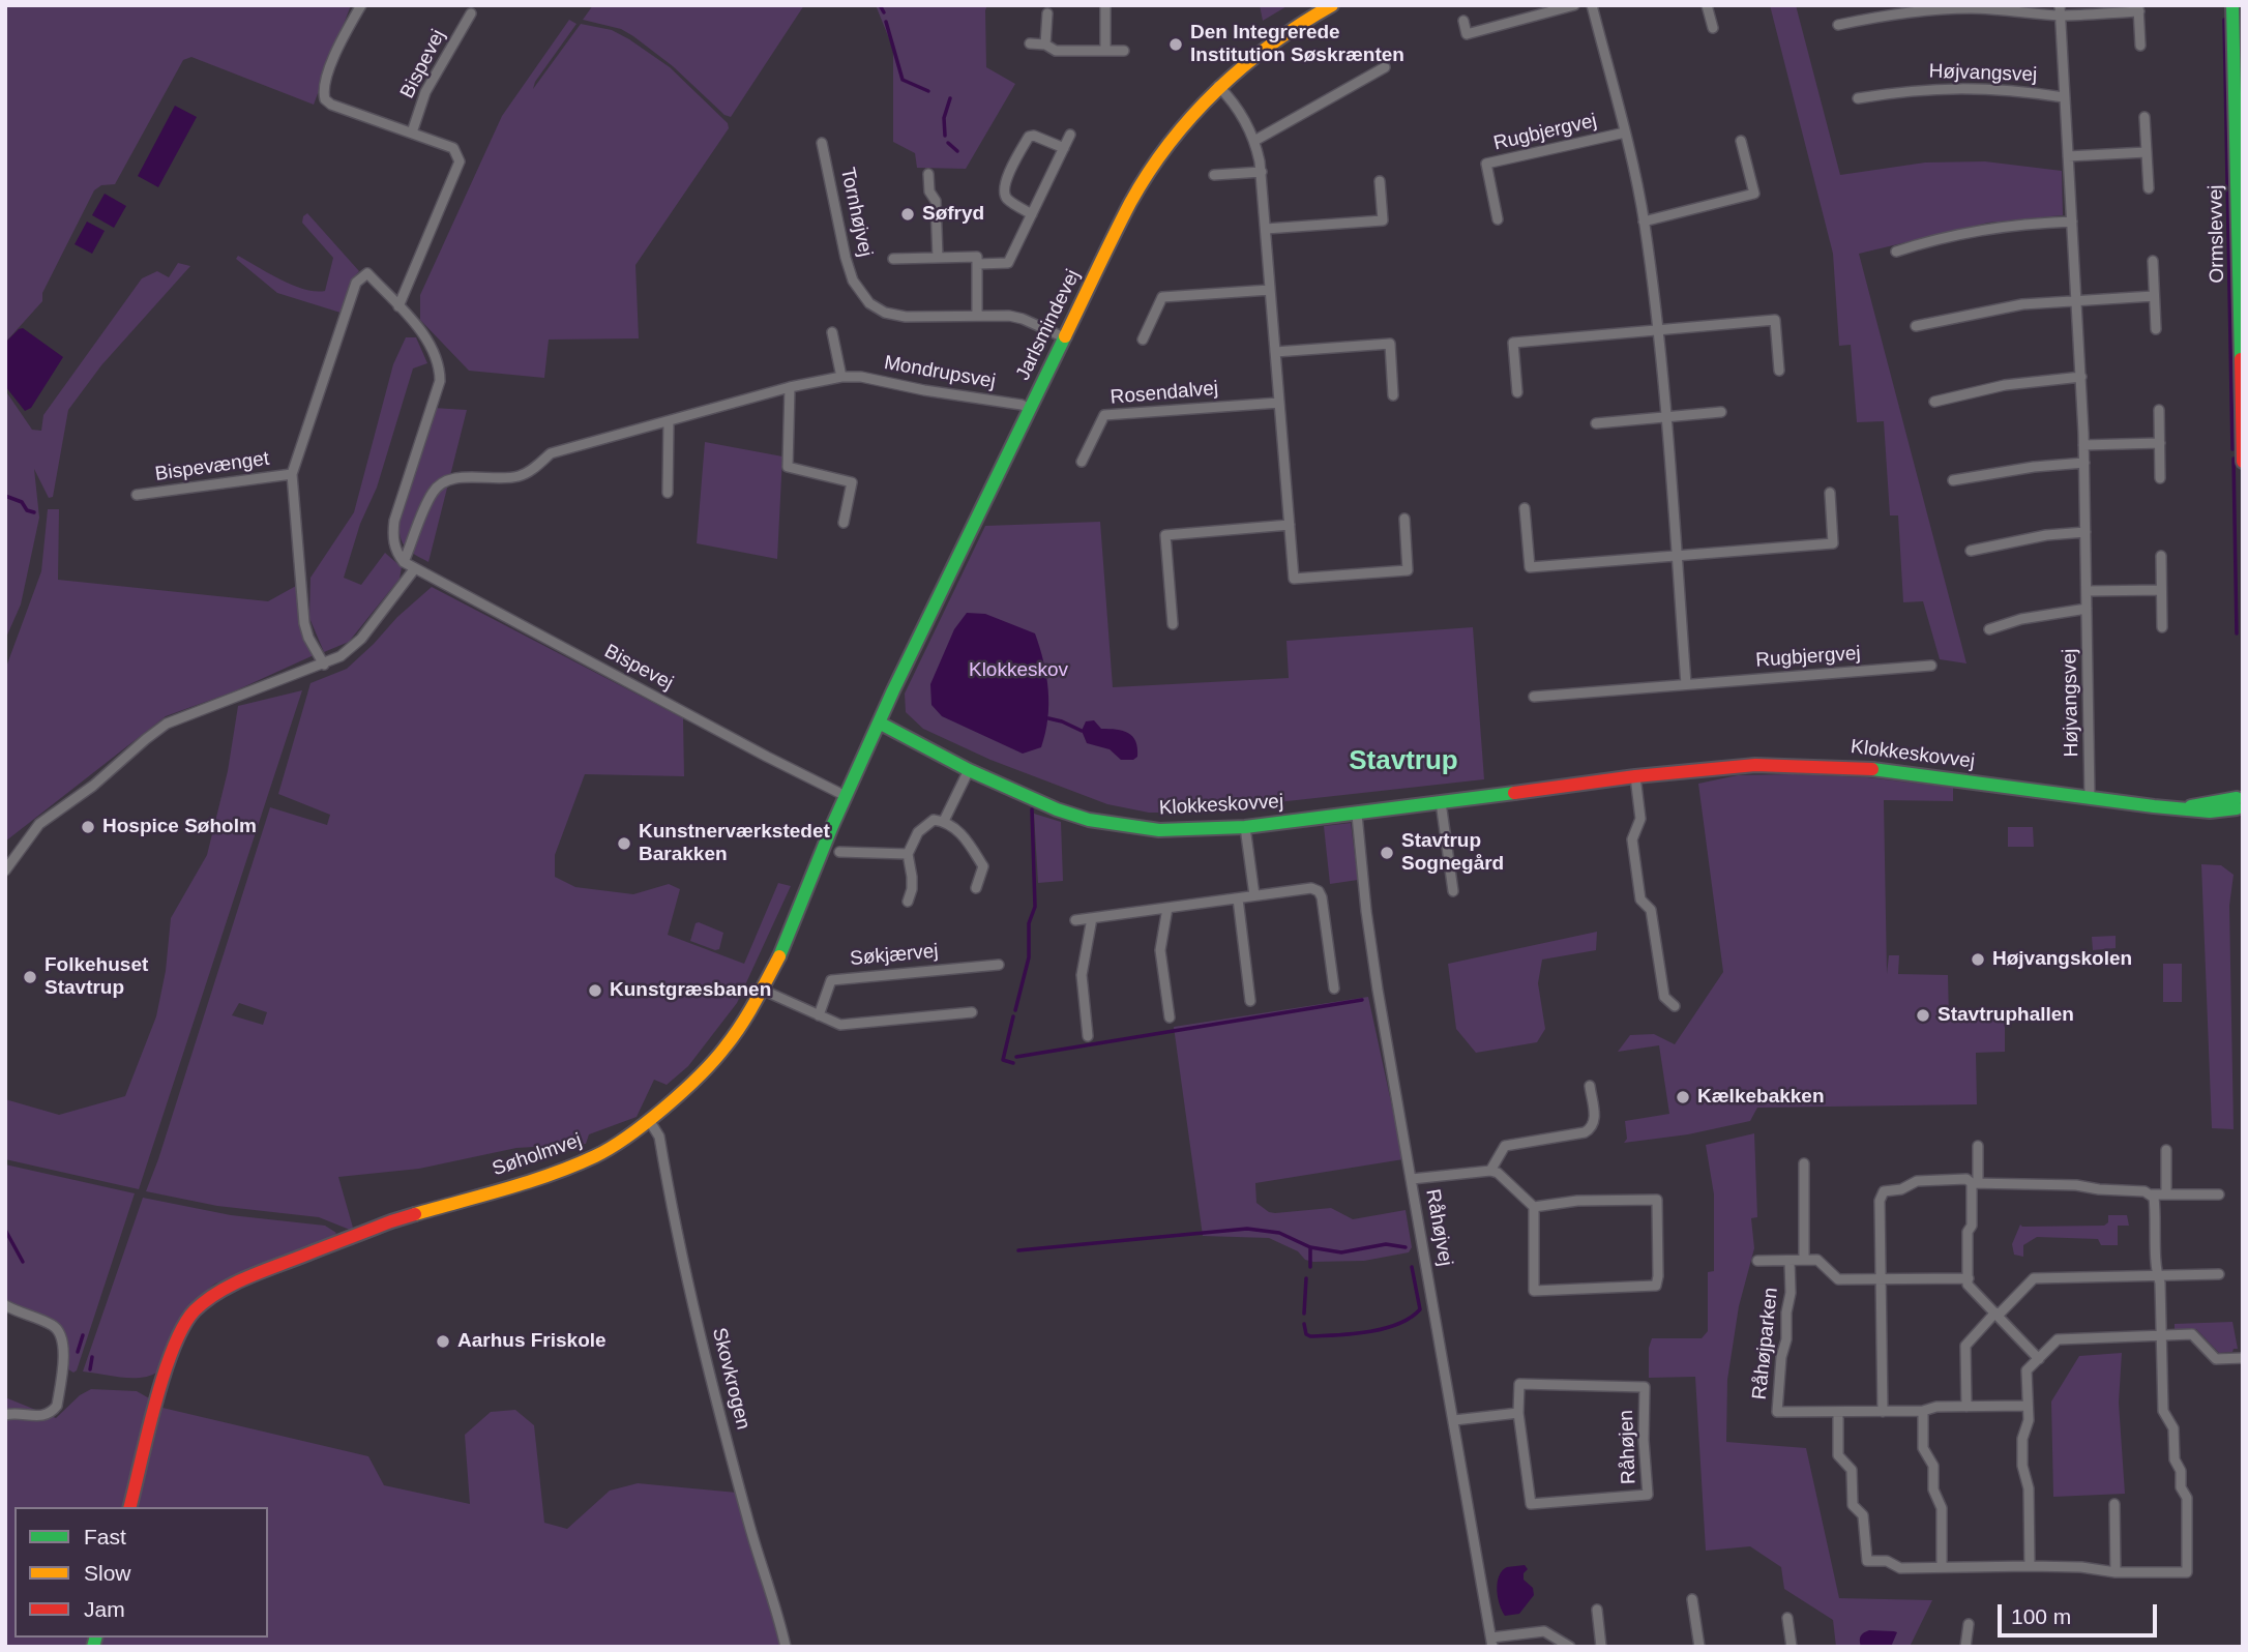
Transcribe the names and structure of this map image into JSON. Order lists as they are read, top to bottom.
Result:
{
  "streets": {
    "street": [
      "Bispevej",
      "Højvangsvej",
      "Rugbjergvej",
      "Tornhøjvej",
      "Ormslevvej",
      "Jarlsmindevej",
      "Mondrupsvej",
      "Rosendalvej",
      "Bispevænget",
      "Klokkeskovvej",
      "Søkjærvej",
      "Søholmvej",
      "Råhøjvej",
      "Råhøjparken",
      "Skovkrogen",
      "Råhøjen"
    ]
  },
  "crossings": [
    ["Bispevej", "Mondrupsvej"],
    ["Bispevej", "Søholmvej"],
    ["Højvangsvej", "Klokkeskovvej"],
    ["Tornhøjvej", "Jarlsmindevej"],
    ["Jarlsmindevej", "Mondrupsvej"],
    ["Jarlsmindevej", "Klokkeskovvej"],
    ["Jarlsmindevej", "Søholmvej"],
    ["Klokkeskovvej", "Søholmvej"],
    ["Klokkeskovvej", "Råhøjvej"],
    ["Søholmvej", "Skovkrogen"]
  ],
  "districts": ["Stavtrup"],
  "parks": ["Klokkeskov"],
  "places": [
    "Den Integrerede Institution Søskrænten",
    "Søfryd",
    "Hospice Søholm",
    "Kunstnerværkstedet Barakken",
    "Stavtrup Sognegård",
    "Højvangskolen",
    "Folkehuset Stavtrup",
    "Kunstgræsbanen",
    "Stavtruphallen",
    "Kælkebakken",
    "Aarhus Friskole"
  ],
  "legend": ["Fast", "Slow", "Jam"],
  "scale_bar": "100 m"
}
